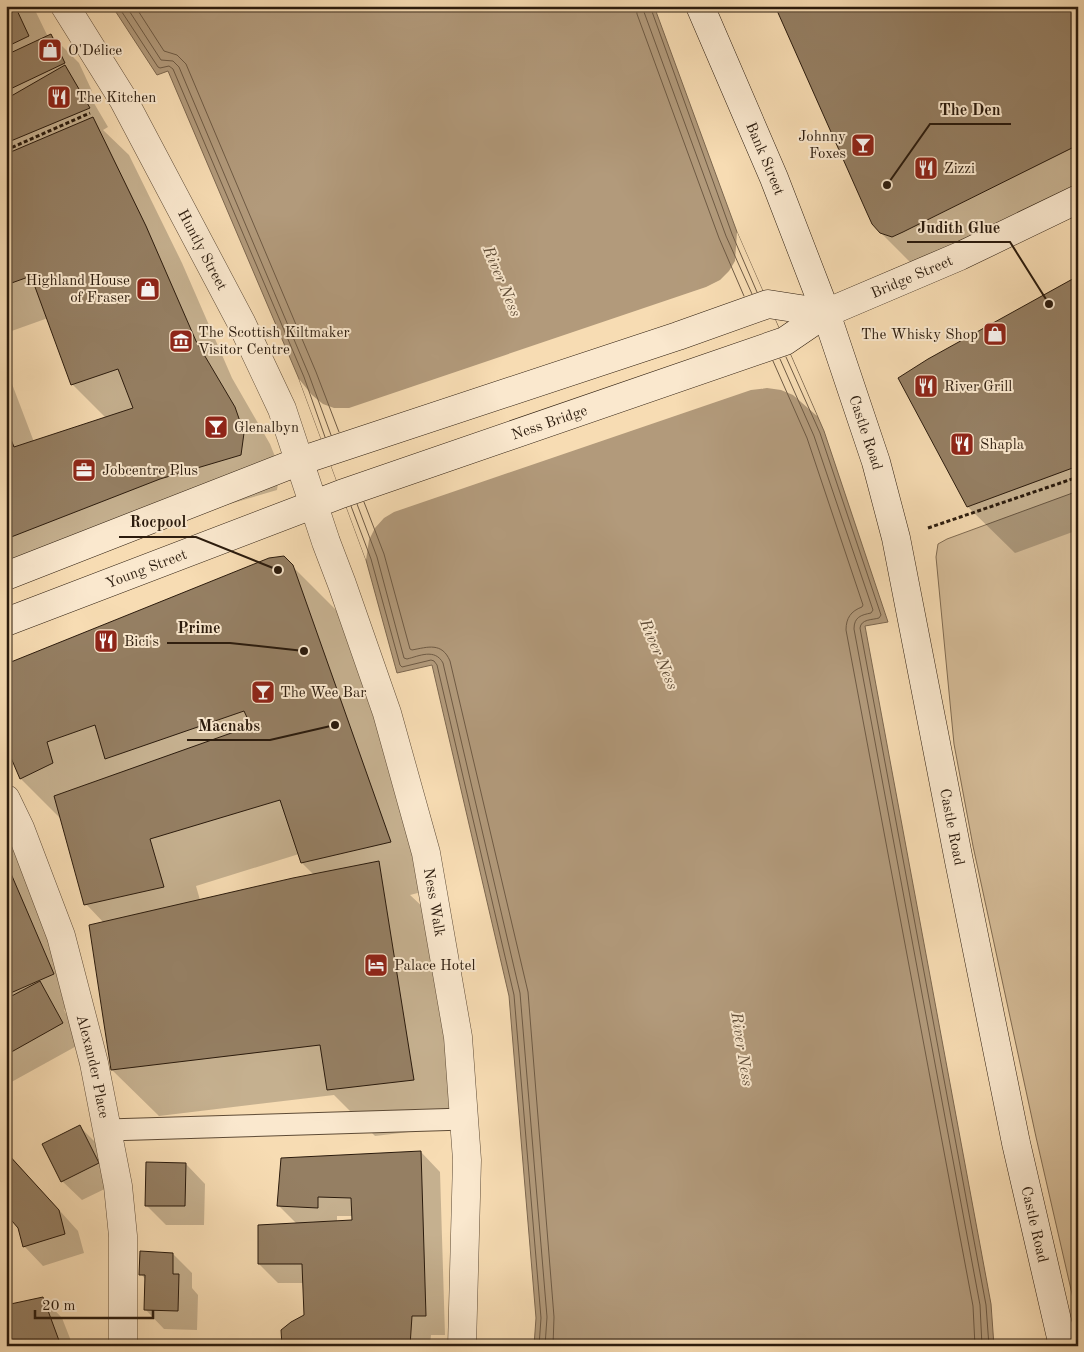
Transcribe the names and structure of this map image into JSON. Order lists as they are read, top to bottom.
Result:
{
  "streets": {
    "main road": [
      "Bank Street",
      "Huntly Street",
      "Bridge Street",
      "Ness Bridge",
      "Castle Road",
      "Young Street",
      "Ness Walk",
      "Alexander Place"
    ]
  },
  "crossings": [
    ["Bank Street", "Bridge Street"],
    ["Bank Street", "Ness Bridge"],
    ["Bank Street", "Castle Road"],
    ["Huntly Street", "Ness Bridge"],
    ["Huntly Street", "Young Street"],
    ["Huntly Street", "Ness Walk"],
    ["Bridge Street", "Ness Bridge"],
    ["Bridge Street", "Castle Road"],
    ["Ness Bridge", "Castle Road"],
    ["Ness Bridge", "Young Street"],
    ["Ness Bridge", "Ness Walk"],
    ["Young Street", "Ness Walk"]
  ],
  "water": ["River Ness"],
  "places": {
    "shop": ["O'Délice", "Highland House of Fraser", "The Whisky Shop"],
    "restaurant": [
      "The Kitchen",
      "Zizzi",
      "River Grill",
      "Shapla",
      "Bici's"
    ],
    "bar": ["Johnny Foxes", "Glenalbyn", "The Wee Bar"],
    "other": [
      "The Den",
      "Judith Glue",
      "Rocpool",
      "Prime",
      "Macnabs"
    ],
    "museum": ["The Scottish Kiltmaker Visitor Centre"],
    "office": ["Jobcentre Plus"],
    "hotel": ["Palace Hotel"]
  },
  "scale_bar": "20 m"
}
